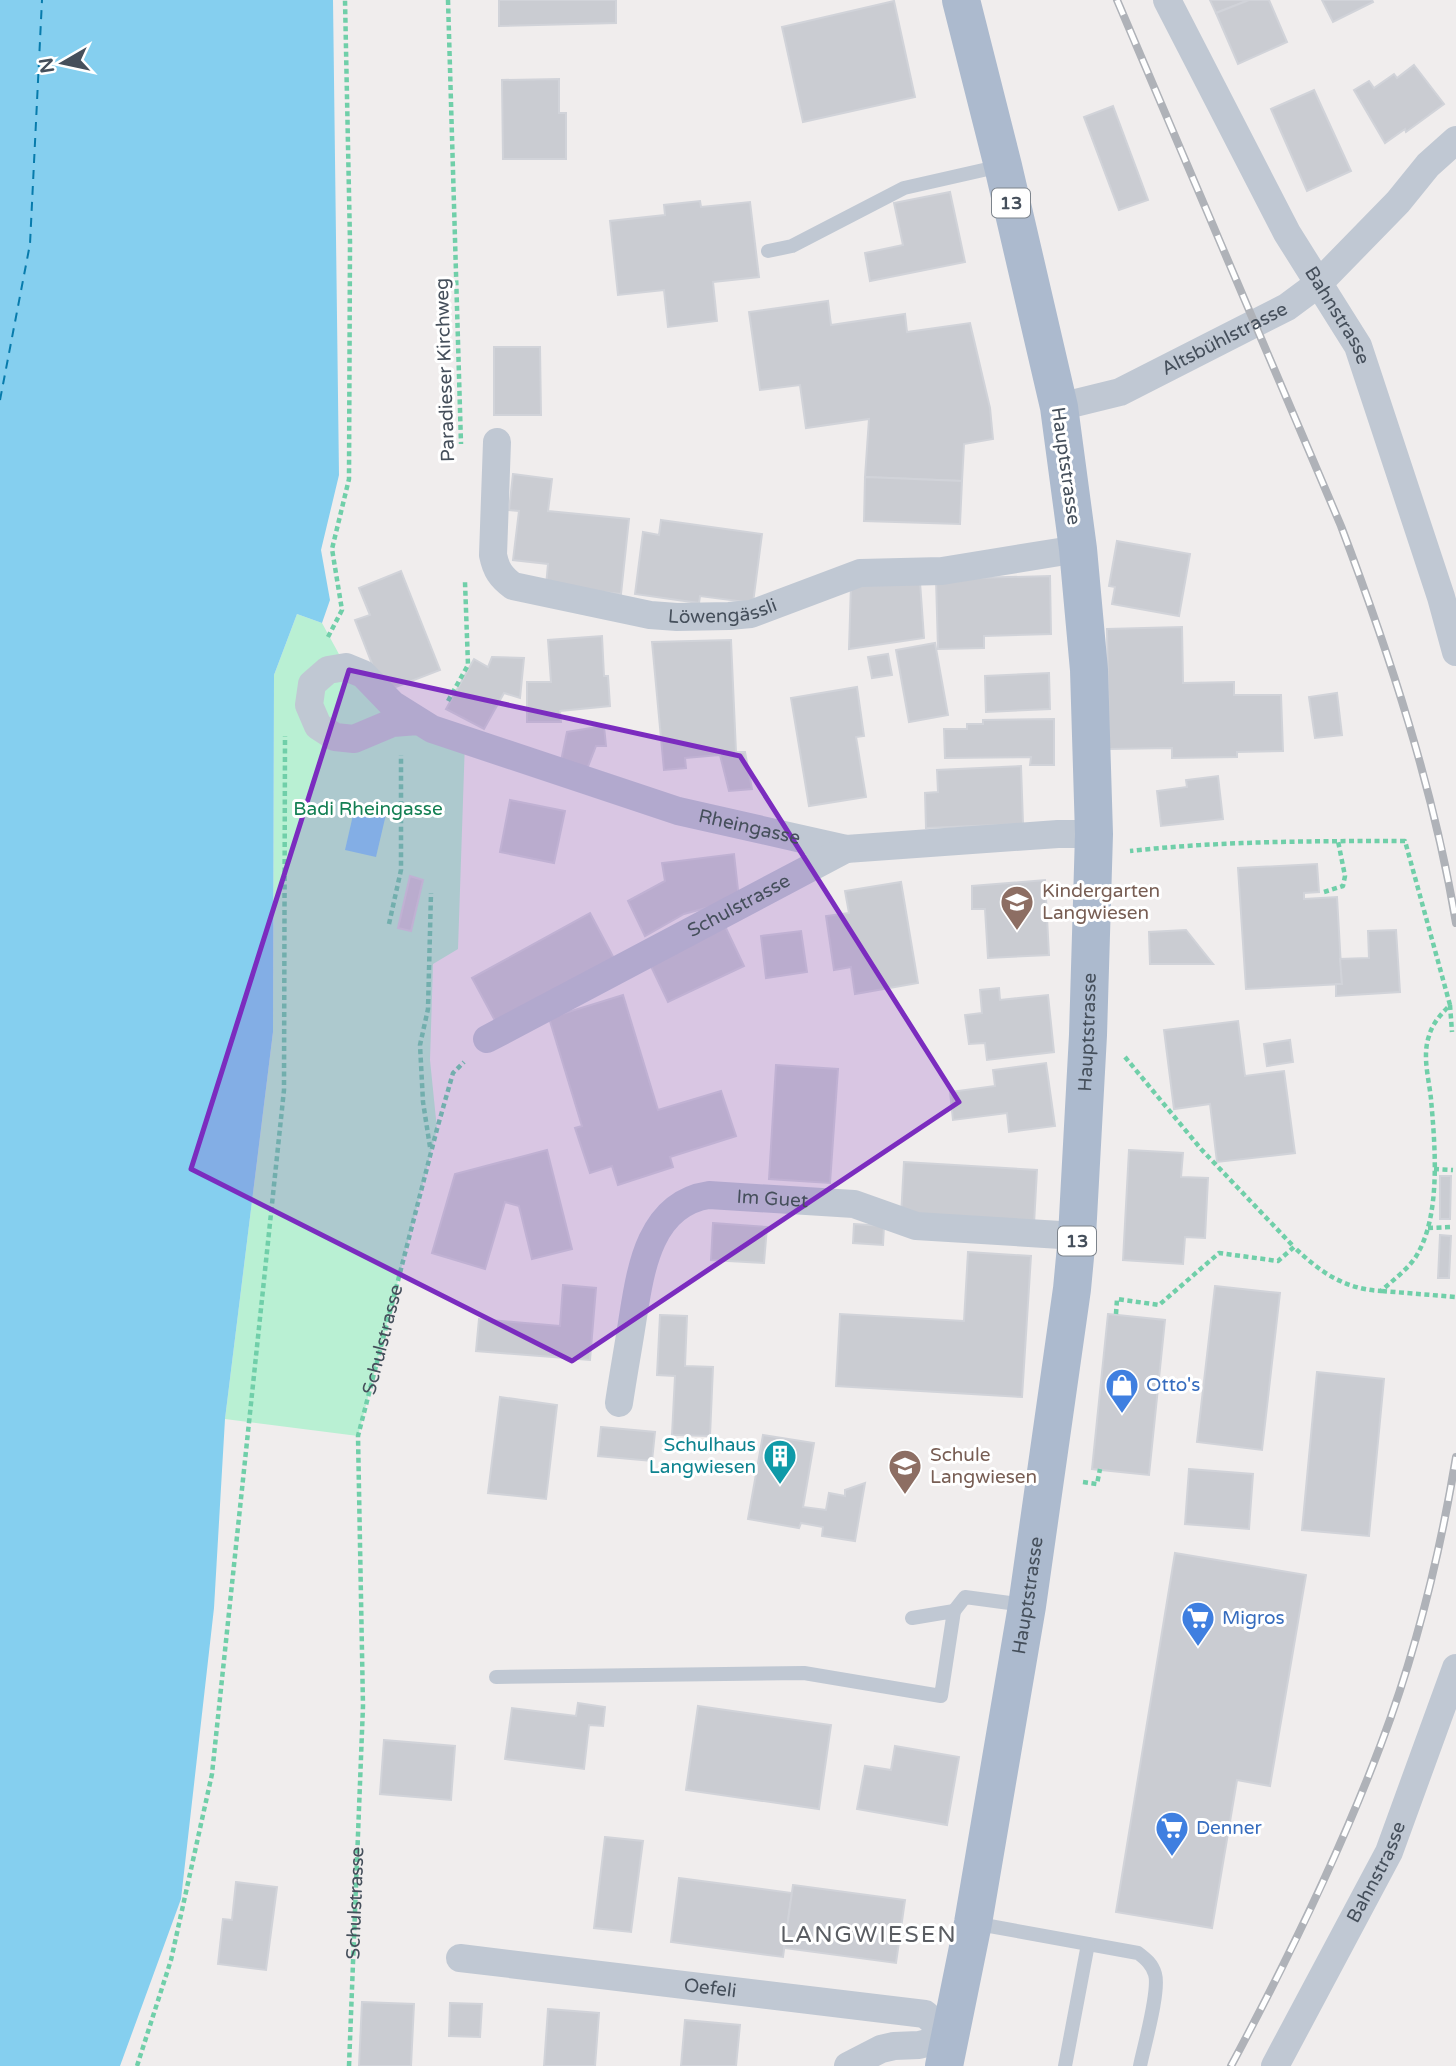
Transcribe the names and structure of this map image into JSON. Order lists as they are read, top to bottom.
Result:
{
  "streets": {
    "main road": ["13", "Hauptstrasse"],
    "street": [
      "Bahnstrasse",
      "Altsbühlstrasse",
      "Löwengässli",
      "Rheingasse",
      "Schulstrasse",
      "Im Guet",
      "Oefeli"
    ],
    "path": ["Paradieser Kirchweg"]
  },
  "crossings": [
    ["Bahnstrasse", "Altsbühlstrasse"],
    ["Altsbühlstrasse", "Hauptstrasse"],
    ["Hauptstrasse", "Löwengässli"],
    ["Hauptstrasse", "Rheingasse"],
    ["Hauptstrasse", "Im Guet"],
    ["Hauptstrasse", "Oefeli"],
    ["Rheingasse", "Schulstrasse"]
  ],
  "districts": ["LANGWIESEN"],
  "parks": ["Badi Rheingasse"],
  "places": {
    "school or university": ["Kindergarten Langwiesen", "Schule Langwiesen"],
    "shop": ["Otto's"],
    "building": ["Schulhaus Langwiesen"],
    "supermarket": ["Migros", "Denner"]
  },
  "north": "left"
}
